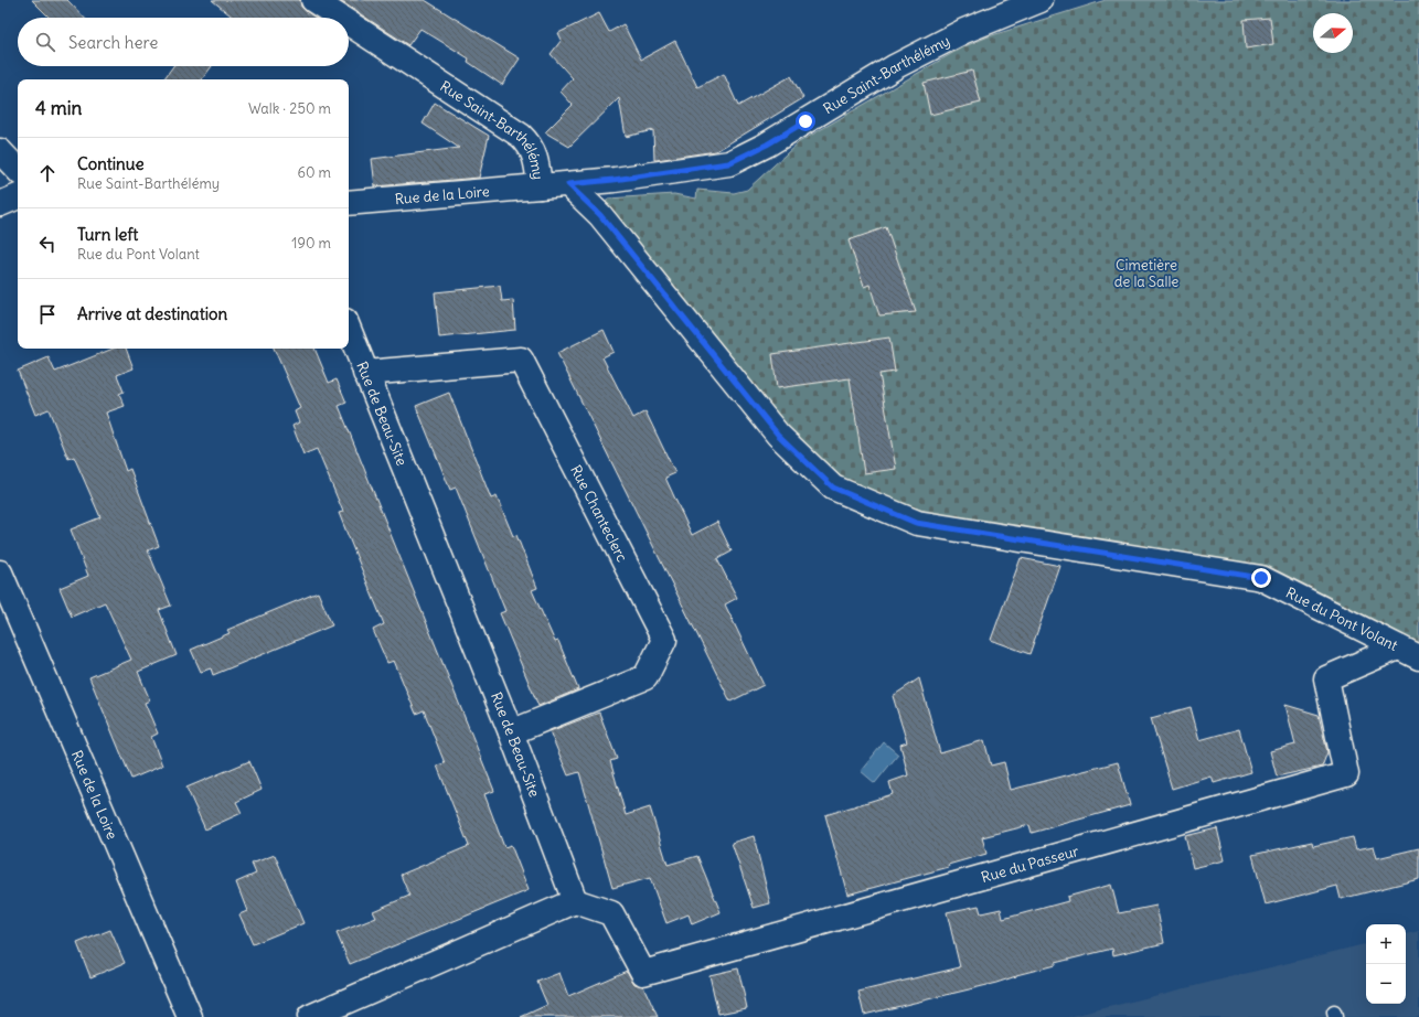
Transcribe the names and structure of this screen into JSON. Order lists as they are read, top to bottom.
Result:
{
  "streets": {
    "street": [
      "Rue Saint-Barthélémy",
      "Rue de la Loire",
      "Rue de Beau-Site",
      "Rue Chanteclerc",
      "Rue du Pont Volant",
      "Rue du Passeur"
    ]
  },
  "crossings": [
    ["Rue Saint-Barthélémy", "Rue de la Loire"],
    ["Rue Saint-Barthélémy", "Rue du Pont Volant"],
    ["Rue de Beau-Site", "Rue Chanteclerc"],
    ["Rue de Beau-Site", "Rue du Passeur"],
    ["Rue du Pont Volant", "Rue du Passeur"]
  ],
  "parks": ["Cimetière de la Salle"],
  "north": "right",
  "page": {
    "search": "Search here",
    "heading": ["4 min", "Walk · 250 m"],
    "list": [
      ["Continue", "Rue Saint-Barthélémy", "60 m"],
      ["Turn left", "Rue du Pont Volant", "190 m"],
      "Arrive at destination"
    ],
    "map_buttons": ["+", "−"]
  }
}
